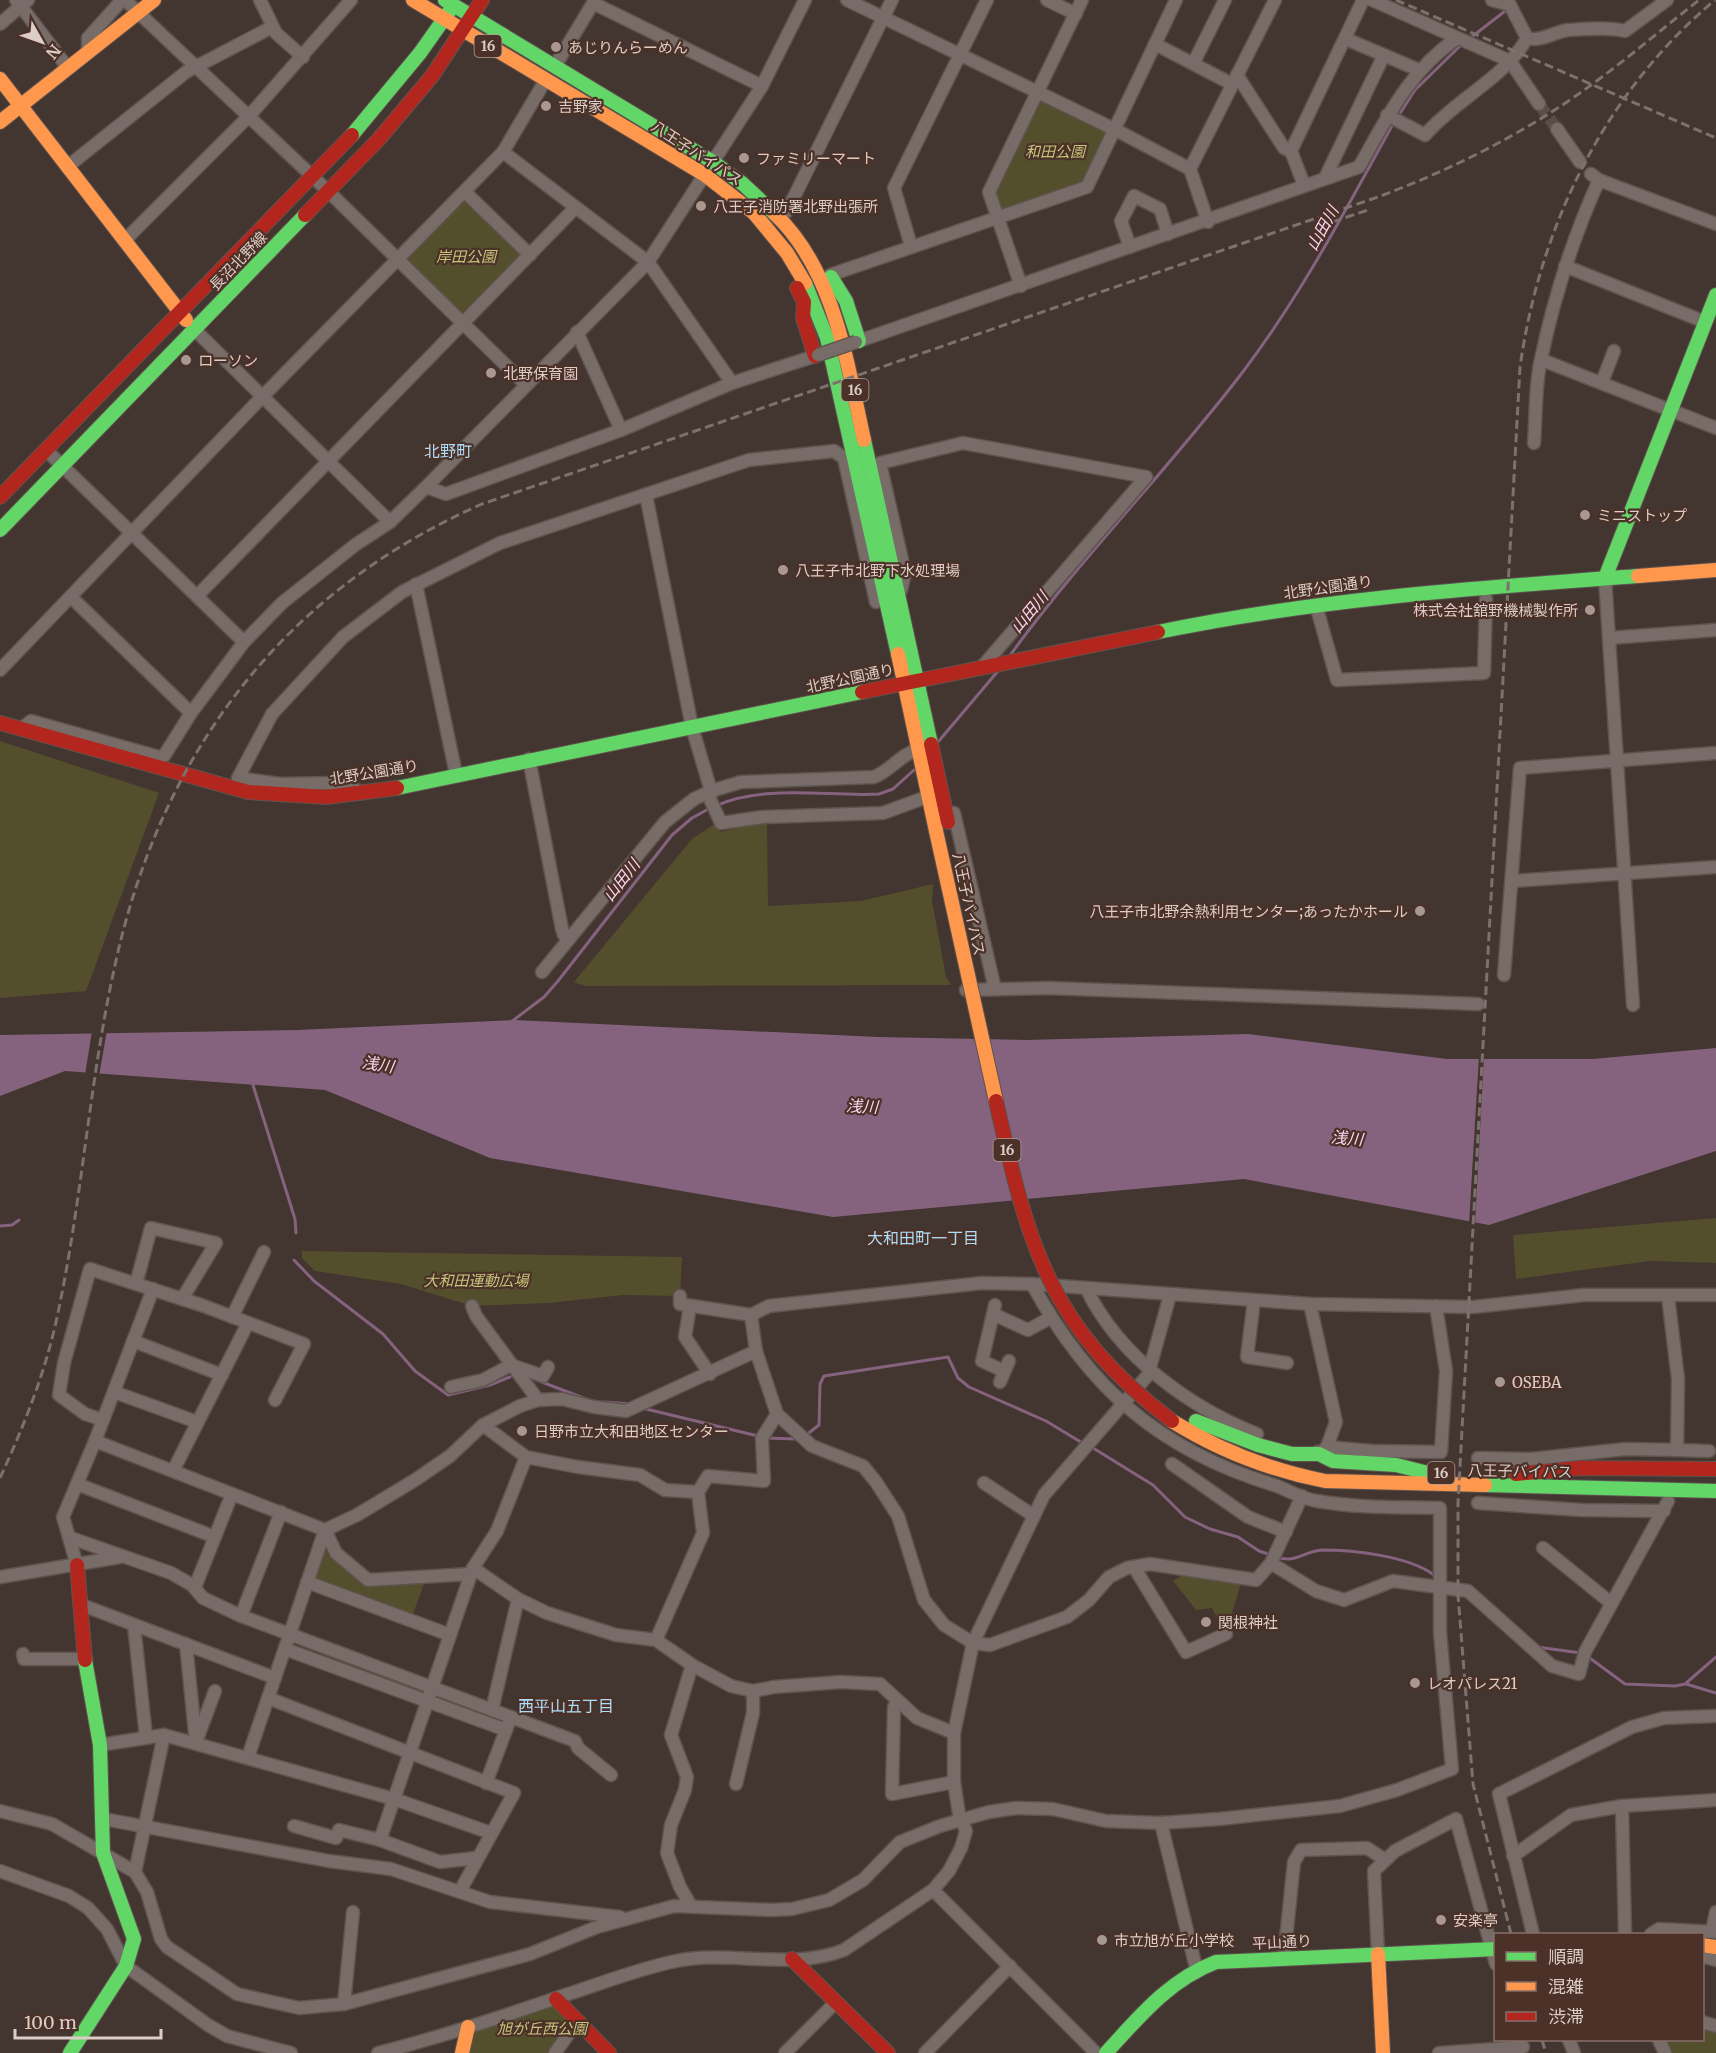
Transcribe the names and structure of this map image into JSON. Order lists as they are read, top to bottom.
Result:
{
  "streets": {
    "main road": [
      "16",
      "八王子バイパス",
      "長沼北野線",
      "北野公園通り",
      "平山通り"
    ]
  },
  "crossings": [
    ["16", "八王子バイパス"],
    ["八王子バイパス", "長沼北野線"],
    ["八王子バイパス", "北野公園通り"]
  ],
  "districts": ["北野町", "大和田町一丁目", "西平山五丁目"],
  "water": ["山田川", "浅川"],
  "parks": [
    "和田公園",
    "岸田公園",
    "大和田運動広場",
    "旭が丘西公園"
  ],
  "places": [
    "あじりんらーめん",
    "吉野家",
    "ファミリーマート",
    "八王子消防署北野出張所",
    "ローソン",
    "北野保育園",
    "ミニストップ",
    "八王子市北野下水処理場",
    "株式会社舘野機械製作所",
    "八王子市北野余熱利用センター;あったかホール",
    "OSEBA",
    "日野市立大和田地区センター",
    "関根神社",
    "レオパレス21",
    "安楽亭",
    "市立旭が丘小学校"
  ],
  "legend": ["順調", "混雑", "渋滞"],
  "scale_bar": "100 m",
  "north": "bottom right"
}
